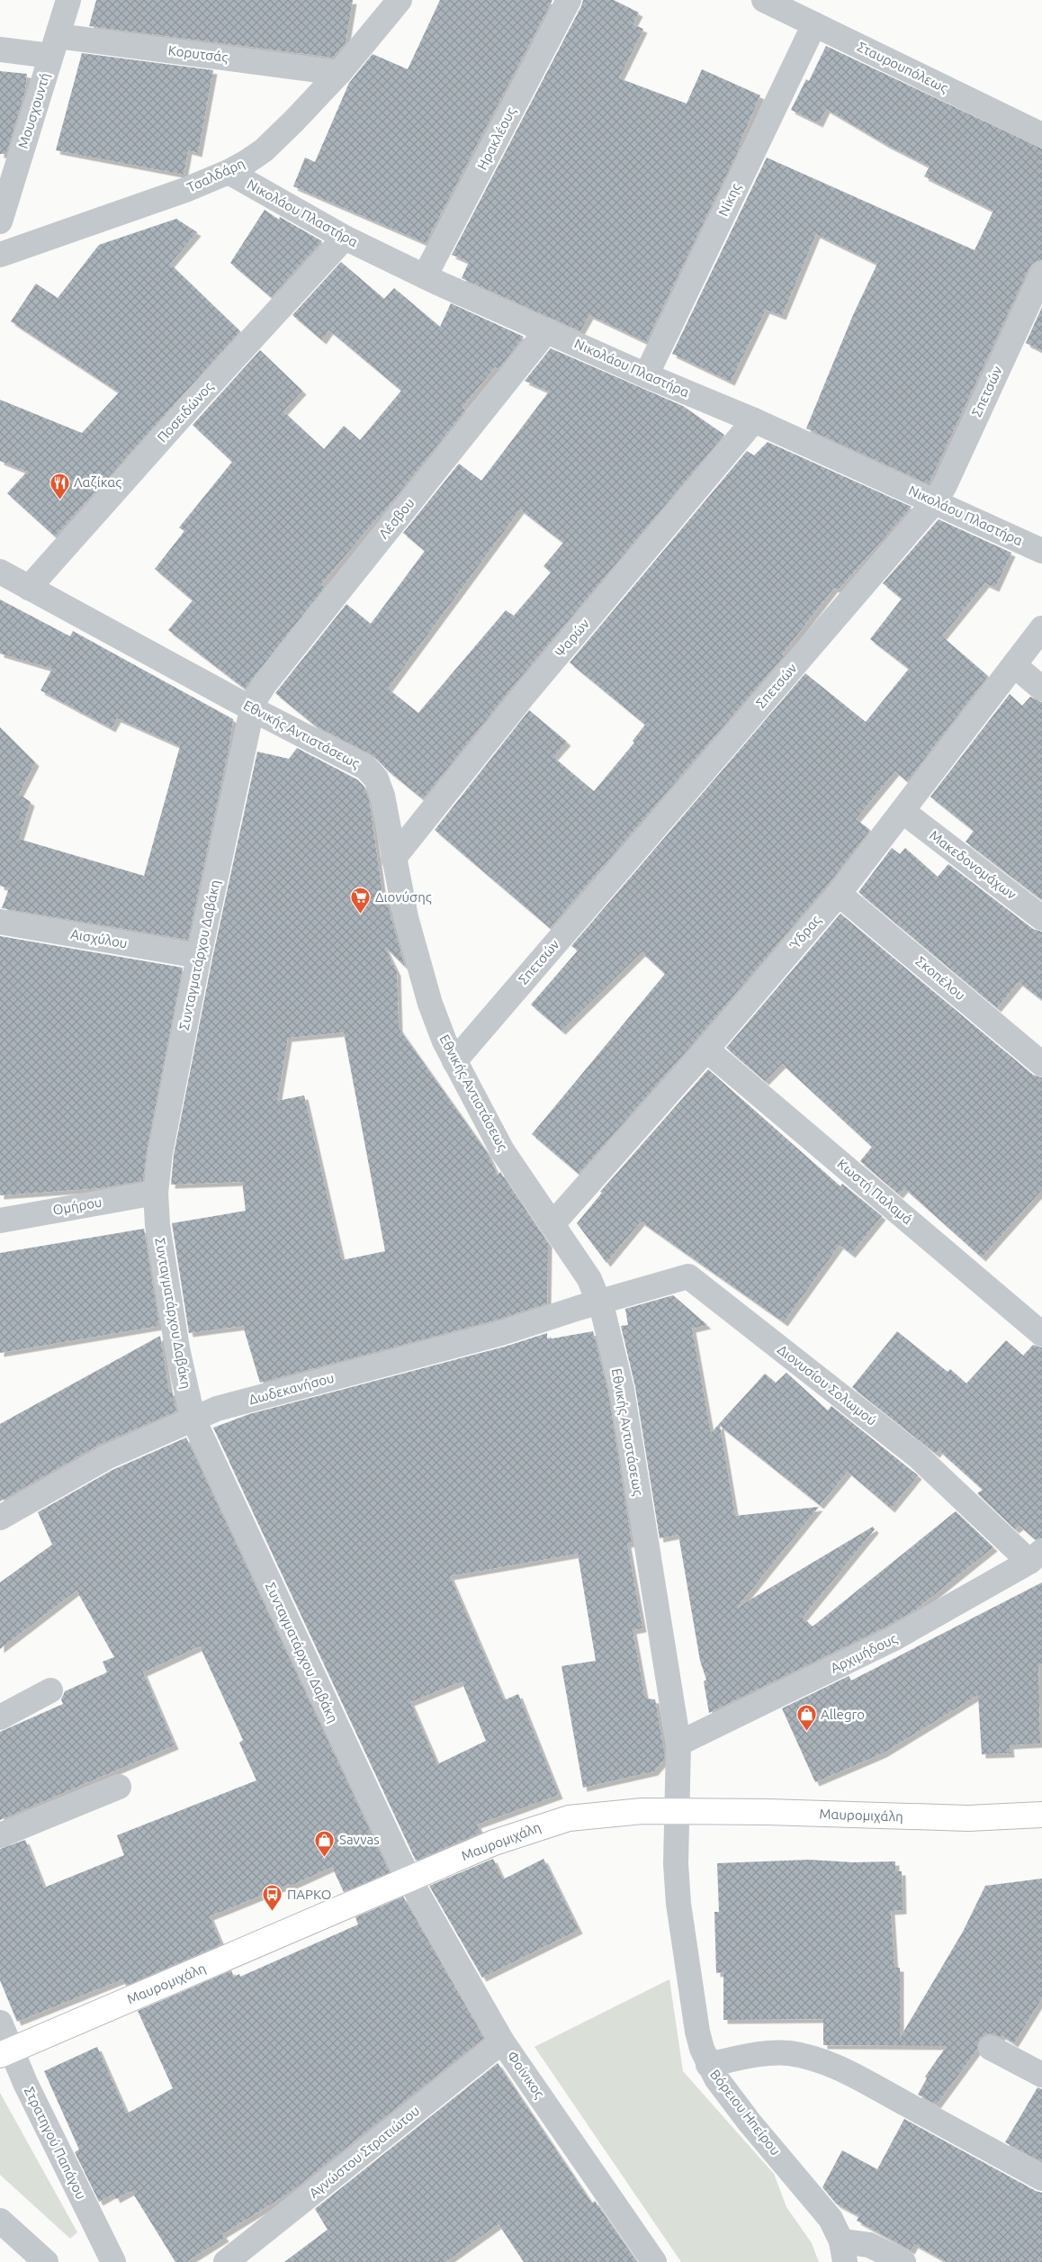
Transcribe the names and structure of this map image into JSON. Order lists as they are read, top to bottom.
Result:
{
  "streets": {
    "main road": ["Μαυρομιχάλη"],
    "street": [
      "Κορυτσάς",
      "Σταυρουπόλεως",
      "Μουσχουντή",
      "Ηρακλέους",
      "Τσαλδάρη",
      "Νίκης",
      "Νικολάου Πλαστήρα",
      "Σπετσών",
      "Ποσειδώνος",
      "Λέσβου",
      "Ψαρών",
      "Εθνικής Αντιστάσεως",
      "Μακεδονομάχων",
      "Ύδρας",
      "Αισχύλου",
      "Συνταγματάρχου Δαβάκη",
      "Σκοπέλου",
      "Κωστή Παλαμά",
      "Ομήρου",
      "Διονυσίου Σολωμού",
      "Δωδεκανήσου",
      "Αρχιμήδους",
      "Φοίνικος",
      "Βόρειου Ηπείρου",
      "Στρατηγού Παπάγου",
      "Αγνώστου Στρατιώτου"
    ]
  },
  "crossings": [
    ["Κορυτσάς", "Μουσχουντή"],
    ["Κορυτσάς", "Τσαλδάρη"],
    ["Σταυρουπόλεως", "Νίκης"],
    ["Ηρακλέους", "Νικολάου Πλαστήρα"],
    ["Τσαλδάρη", "Νικολάου Πλαστήρα"],
    ["Νίκης", "Νικολάου Πλαστήρα"],
    ["Νικολάου Πλαστήρα", "Σπετσών"],
    ["Νικολάου Πλαστήρα", "Ποσειδώνος"],
    ["Νικολάου Πλαστήρα", "Λέσβου"],
    ["Νικολάου Πλαστήρα", "Ψαρών"],
    ["Σπετσών", "Εθνικής Αντιστάσεως"],
    ["Ποσειδώνος", "Εθνικής Αντιστάσεως"],
    ["Λέσβου", "Εθνικής Αντιστάσεως"],
    ["Λέσβου", "Συνταγματάρχου Δαβάκη"],
    ["Ψαρών", "Εθνικής Αντιστάσεως"],
    ["Εθνικής Αντιστάσεως", "Ύδρας"],
    ["Εθνικής Αντιστάσεως", "Συνταγματάρχου Δαβάκη"],
    ["Εθνικής Αντιστάσεως", "Διονυσίου Σολωμού"],
    ["Εθνικής Αντιστάσεως", "Δωδεκανήσου"],
    ["Εθνικής Αντιστάσεως", "Αρχιμήδους"],
    ["Εθνικής Αντιστάσεως", "Μαυρομιχάλη"],
    ["Εθνικής Αντιστάσεως", "Βόρειου Ηπείρου"],
    ["Μακεδονομάχων", "Ύδρας"],
    ["Ύδρας", "Σκοπέλου"],
    ["Ύδρας", "Κωστή Παλαμά"],
    ["Αισχύλου", "Συνταγματάρχου Δαβάκη"],
    ["Συνταγματάρχου Δαβάκη", "Ομήρου"],
    ["Συνταγματάρχου Δαβάκη", "Δωδεκανήσου"],
    ["Συνταγματάρχου Δαβάκη", "Μαυρομιχάλη"],
    ["Συνταγματάρχου Δαβάκη", "Φοίνικος"],
    ["Διονυσίου Σολωμού", "Δωδεκανήσου"],
    ["Διονυσίου Σολωμού", "Αρχιμήδους"],
    ["Μαυρομιχάλη", "Φοίνικος"],
    ["Μαυρομιχάλη", "Βόρειου Ηπείρου"],
    ["Μαυρομιχάλη", "Στρατηγού Παπάγου"],
    ["Φοίνικος", "Αγνώστου Στρατιώτου"]
  ],
  "places": {
    "restaurant": ["Λαζίκας"],
    "supermarket": ["Διονύσης"],
    "shop": ["Allegro", "Savvas"],
    "bus stop": ["ΠΑΡΚΟ"]
  }
}
